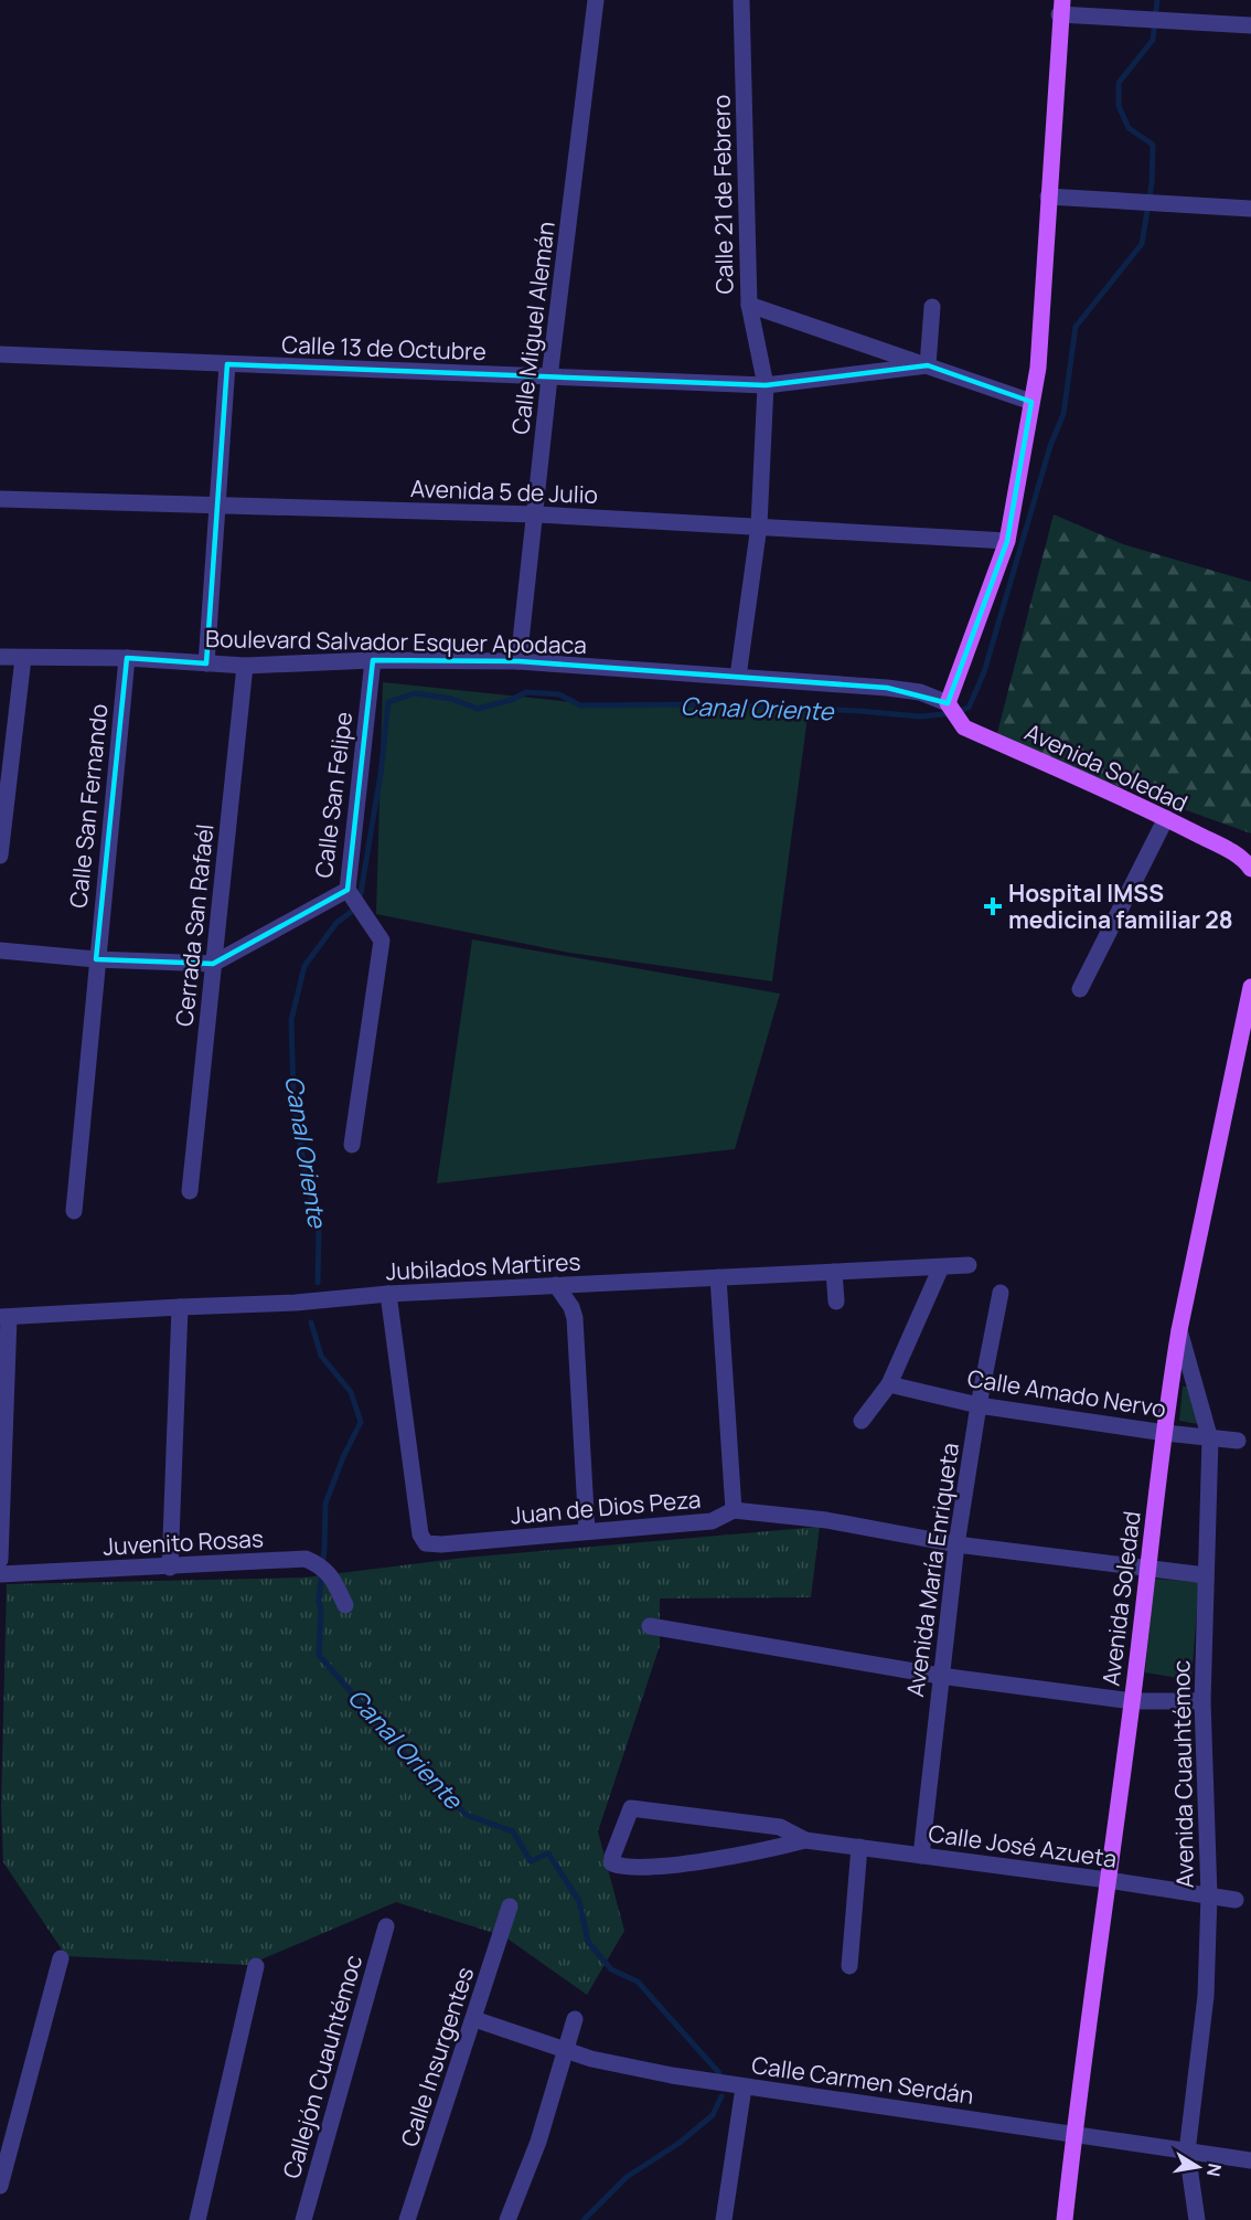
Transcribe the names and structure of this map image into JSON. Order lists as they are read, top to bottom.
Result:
{
  "streets": {
    "main road": ["Avenida Soledad"],
    "street": [
      "Calle 21 de Febrero",
      "Calle Miguel Alemán",
      "Calle 13 de Octubre",
      "Avenida 5 de Julio",
      "Boulevard Salvador Esquer Apodaca",
      "Calle San Felipe",
      "Calle San Fernando",
      "Cerrada San Rafaél",
      "Jubilados Martires",
      "Calle Amado Nervo",
      "Juan de Dios Peza",
      "Juvenito Rosas",
      "Avenida María Enriqueta",
      "Avenida Cuauhtémoc",
      "Calle José Azueta",
      "Calle Insurgentes",
      "Callejón Cuauhtémoc",
      "Calle Carmen Serdán"
    ]
  },
  "crossings": [
    ["Calle 21 de Febrero", "Calle 13 de Octubre"],
    ["Calle 21 de Febrero", "Avenida 5 de Julio"],
    ["Calle 21 de Febrero", "Boulevard Salvador Esquer Apodaca"],
    ["Calle Miguel Alemán", "Calle 13 de Octubre"],
    ["Calle Miguel Alemán", "Avenida 5 de Julio"],
    ["Calle Miguel Alemán", "Boulevard Salvador Esquer Apodaca"],
    ["Boulevard Salvador Esquer Apodaca", "Avenida Soledad"],
    ["Boulevard Salvador Esquer Apodaca", "Calle San Felipe"],
    ["Boulevard Salvador Esquer Apodaca", "Calle San Fernando"],
    ["Boulevard Salvador Esquer Apodaca", "Cerrada San Rafaél"],
    ["Avenida Soledad", "Calle Amado Nervo"],
    ["Avenida Soledad", "Juan de Dios Peza"],
    ["Avenida Soledad", "Avenida Cuauhtémoc"],
    ["Avenida Soledad", "Calle José Azueta"],
    ["Avenida Soledad", "Calle Carmen Serdán"],
    ["Calle San Felipe", "Cerrada San Rafaél"],
    ["Jubilados Martires", "Juan de Dios Peza"],
    ["Calle Amado Nervo", "Avenida María Enriqueta"],
    ["Calle Amado Nervo", "Avenida Cuauhtémoc"],
    ["Juan de Dios Peza", "Avenida María Enriqueta"],
    ["Juan de Dios Peza", "Avenida Cuauhtémoc"],
    ["Avenida María Enriqueta", "Calle José Azueta"],
    ["Avenida Cuauhtémoc", "Calle José Azueta"],
    ["Avenida Cuauhtémoc", "Calle Carmen Serdán"],
    ["Calle Insurgentes", "Calle Carmen Serdán"]
  ],
  "water": ["Canal Oriente"],
  "places": {
    "health": ["Hospital IMSS medicina familiar 28"]
  },
  "north": "right"
}
